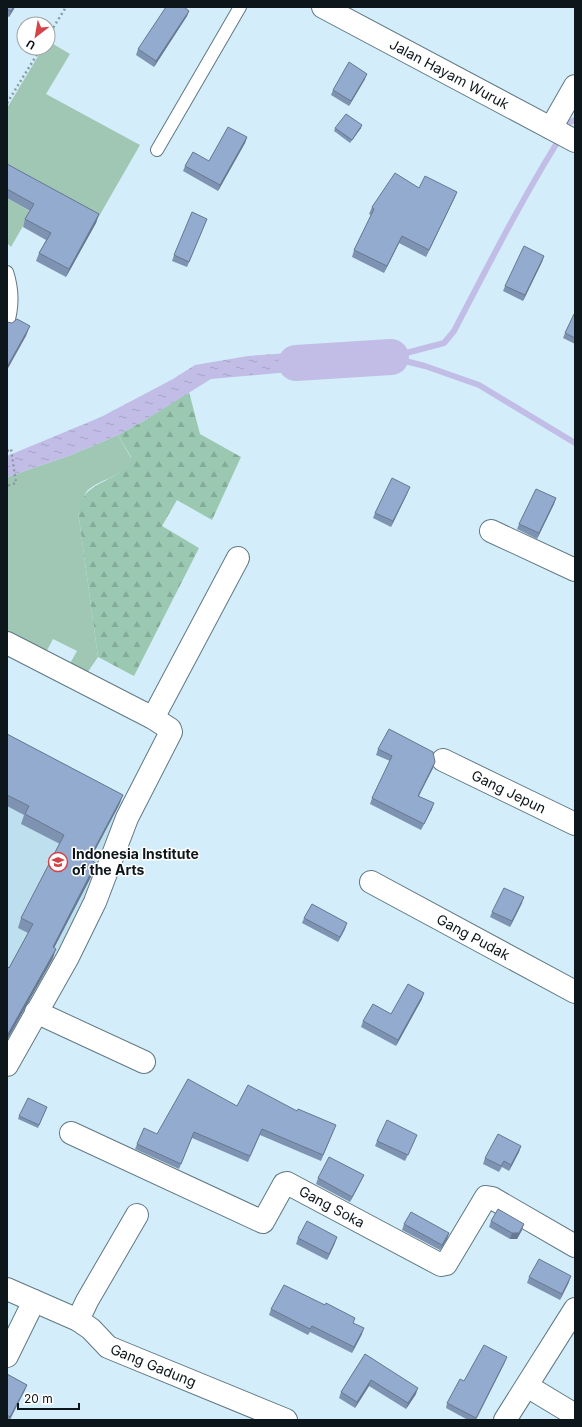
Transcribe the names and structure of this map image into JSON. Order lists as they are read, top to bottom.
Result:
{
  "streets": {
    "street": [
      "Jalan Hayam Wuruk",
      "Gang Jepun",
      "Gang Pudak",
      "Gang Soka",
      "Gang Gadung"
    ]
  },
  "places": {
    "school or university": ["Indonesia Institute of the Arts"]
  },
  "scale_bar": "20 m",
  "north": "bottom left"
}
